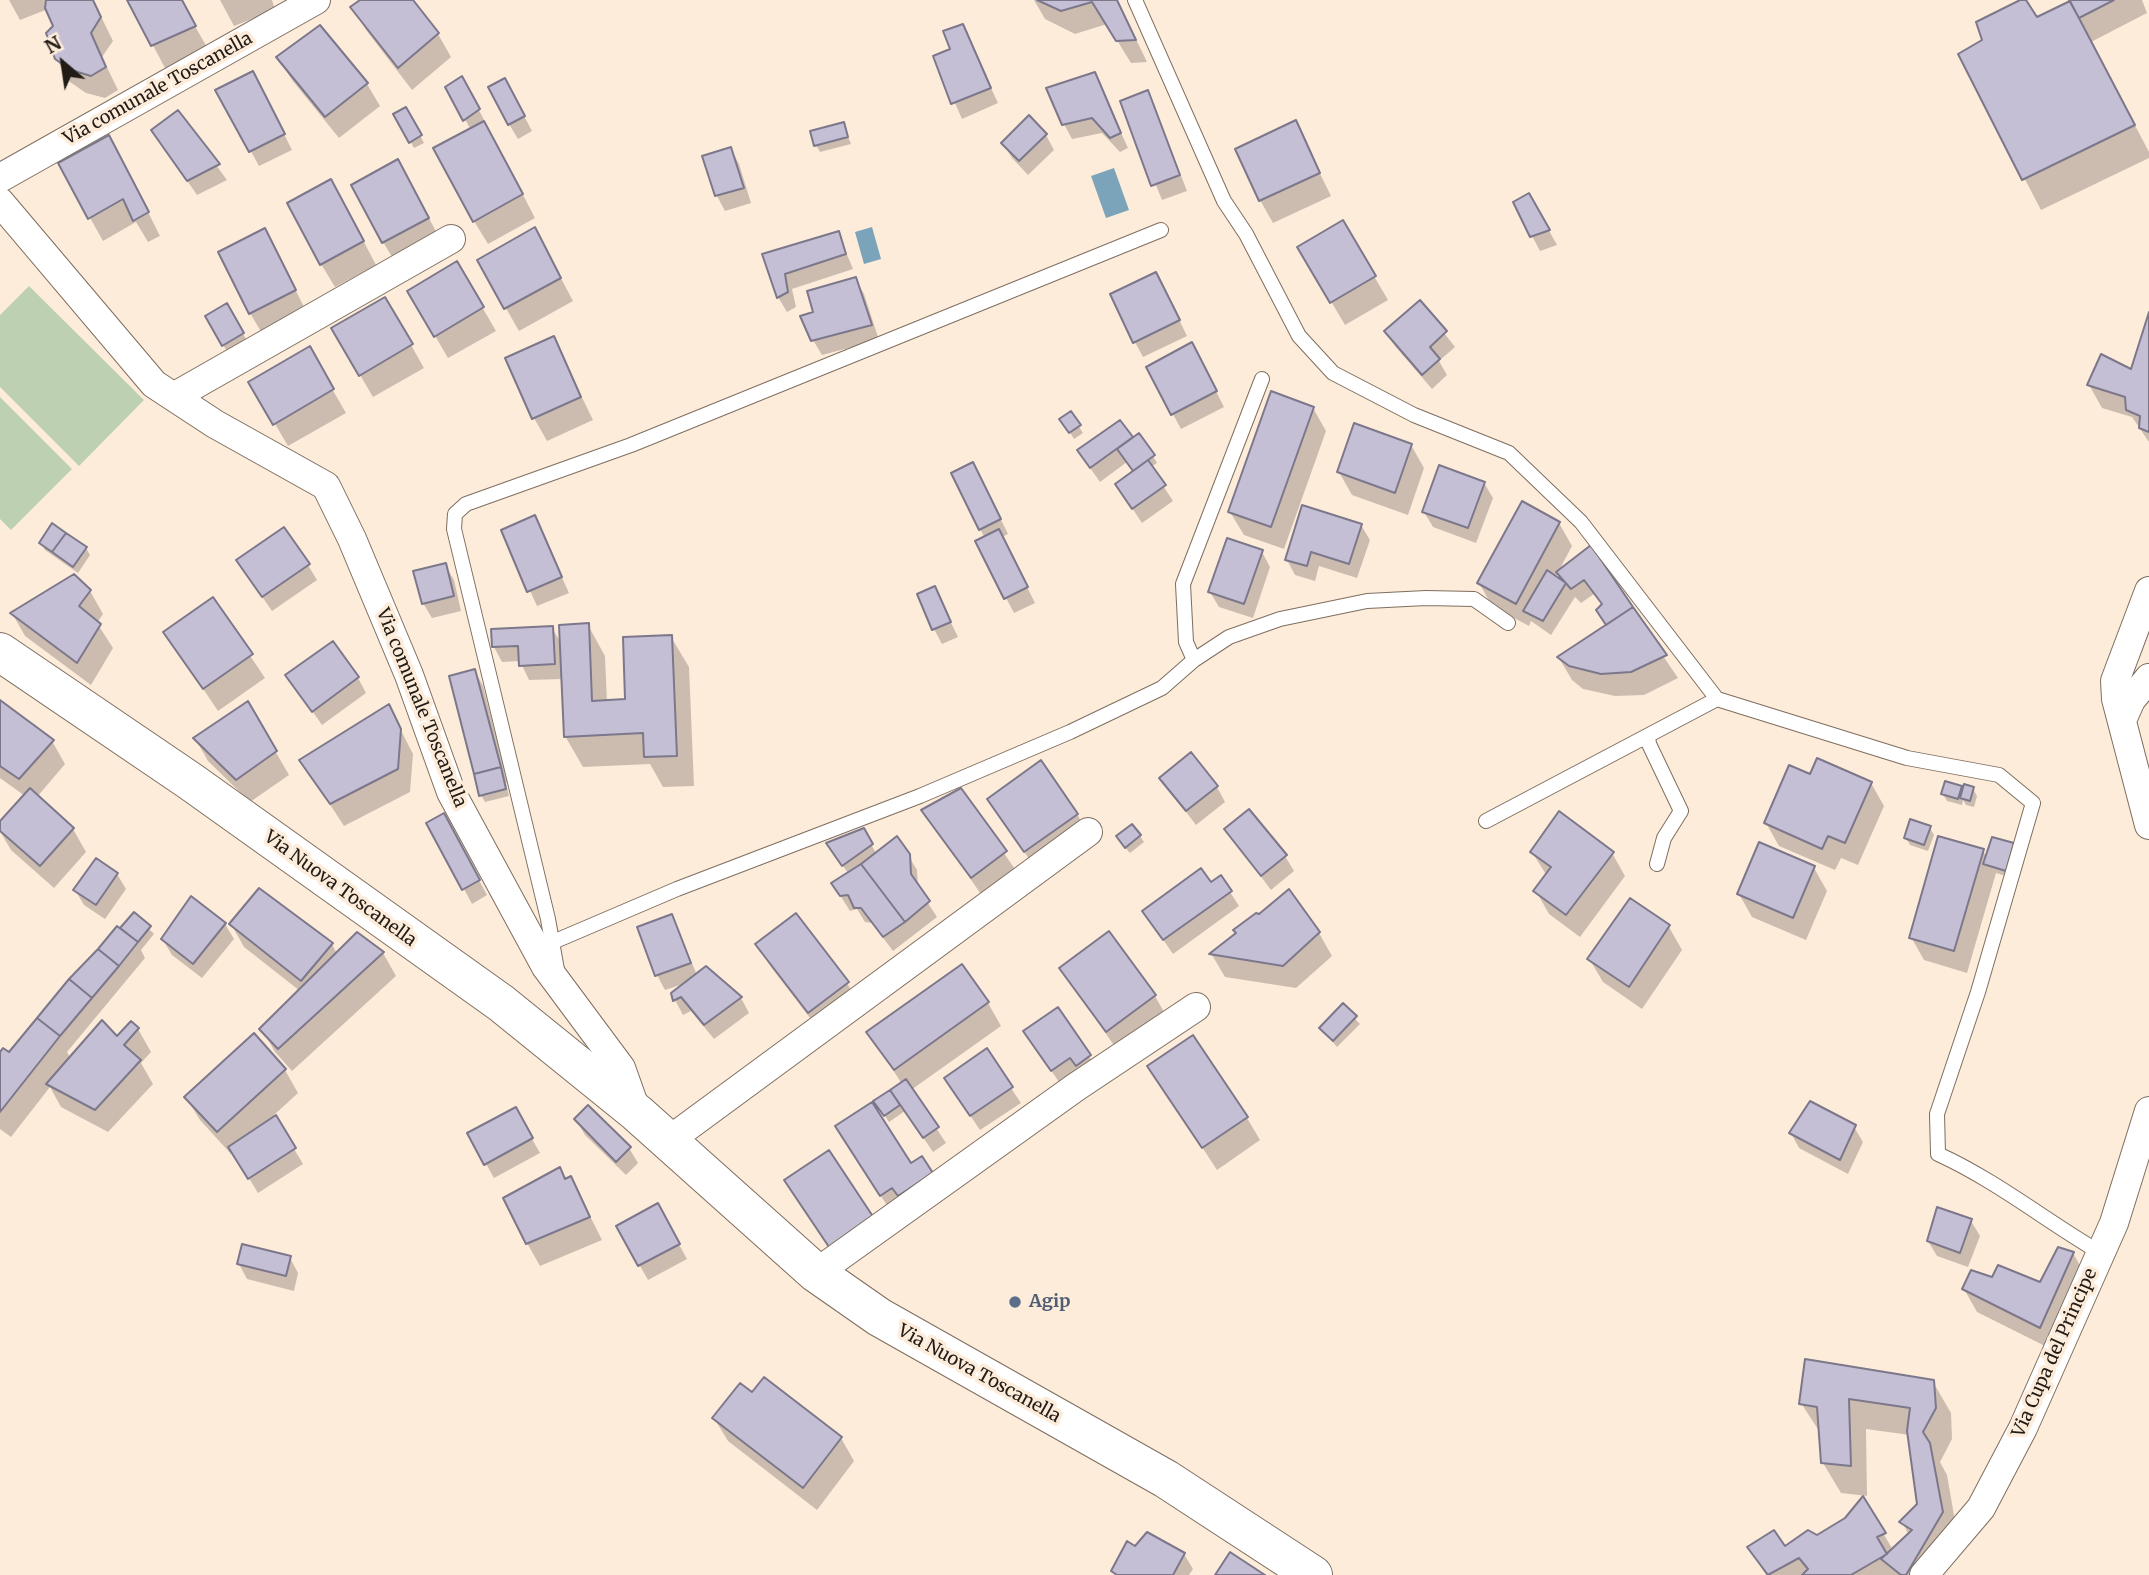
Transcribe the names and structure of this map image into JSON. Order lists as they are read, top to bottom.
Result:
{
  "streets": {
    "main road": ["Via Nuova Toscanella"],
    "street": ["Via comunale Toscanella", "Via Cupa del Principe"]
  },
  "crossings": [
    ["Via comunale Toscanella", "Via Nuova Toscanella"]
  ],
  "places": ["Agip"],
  "north": "top left"
}
